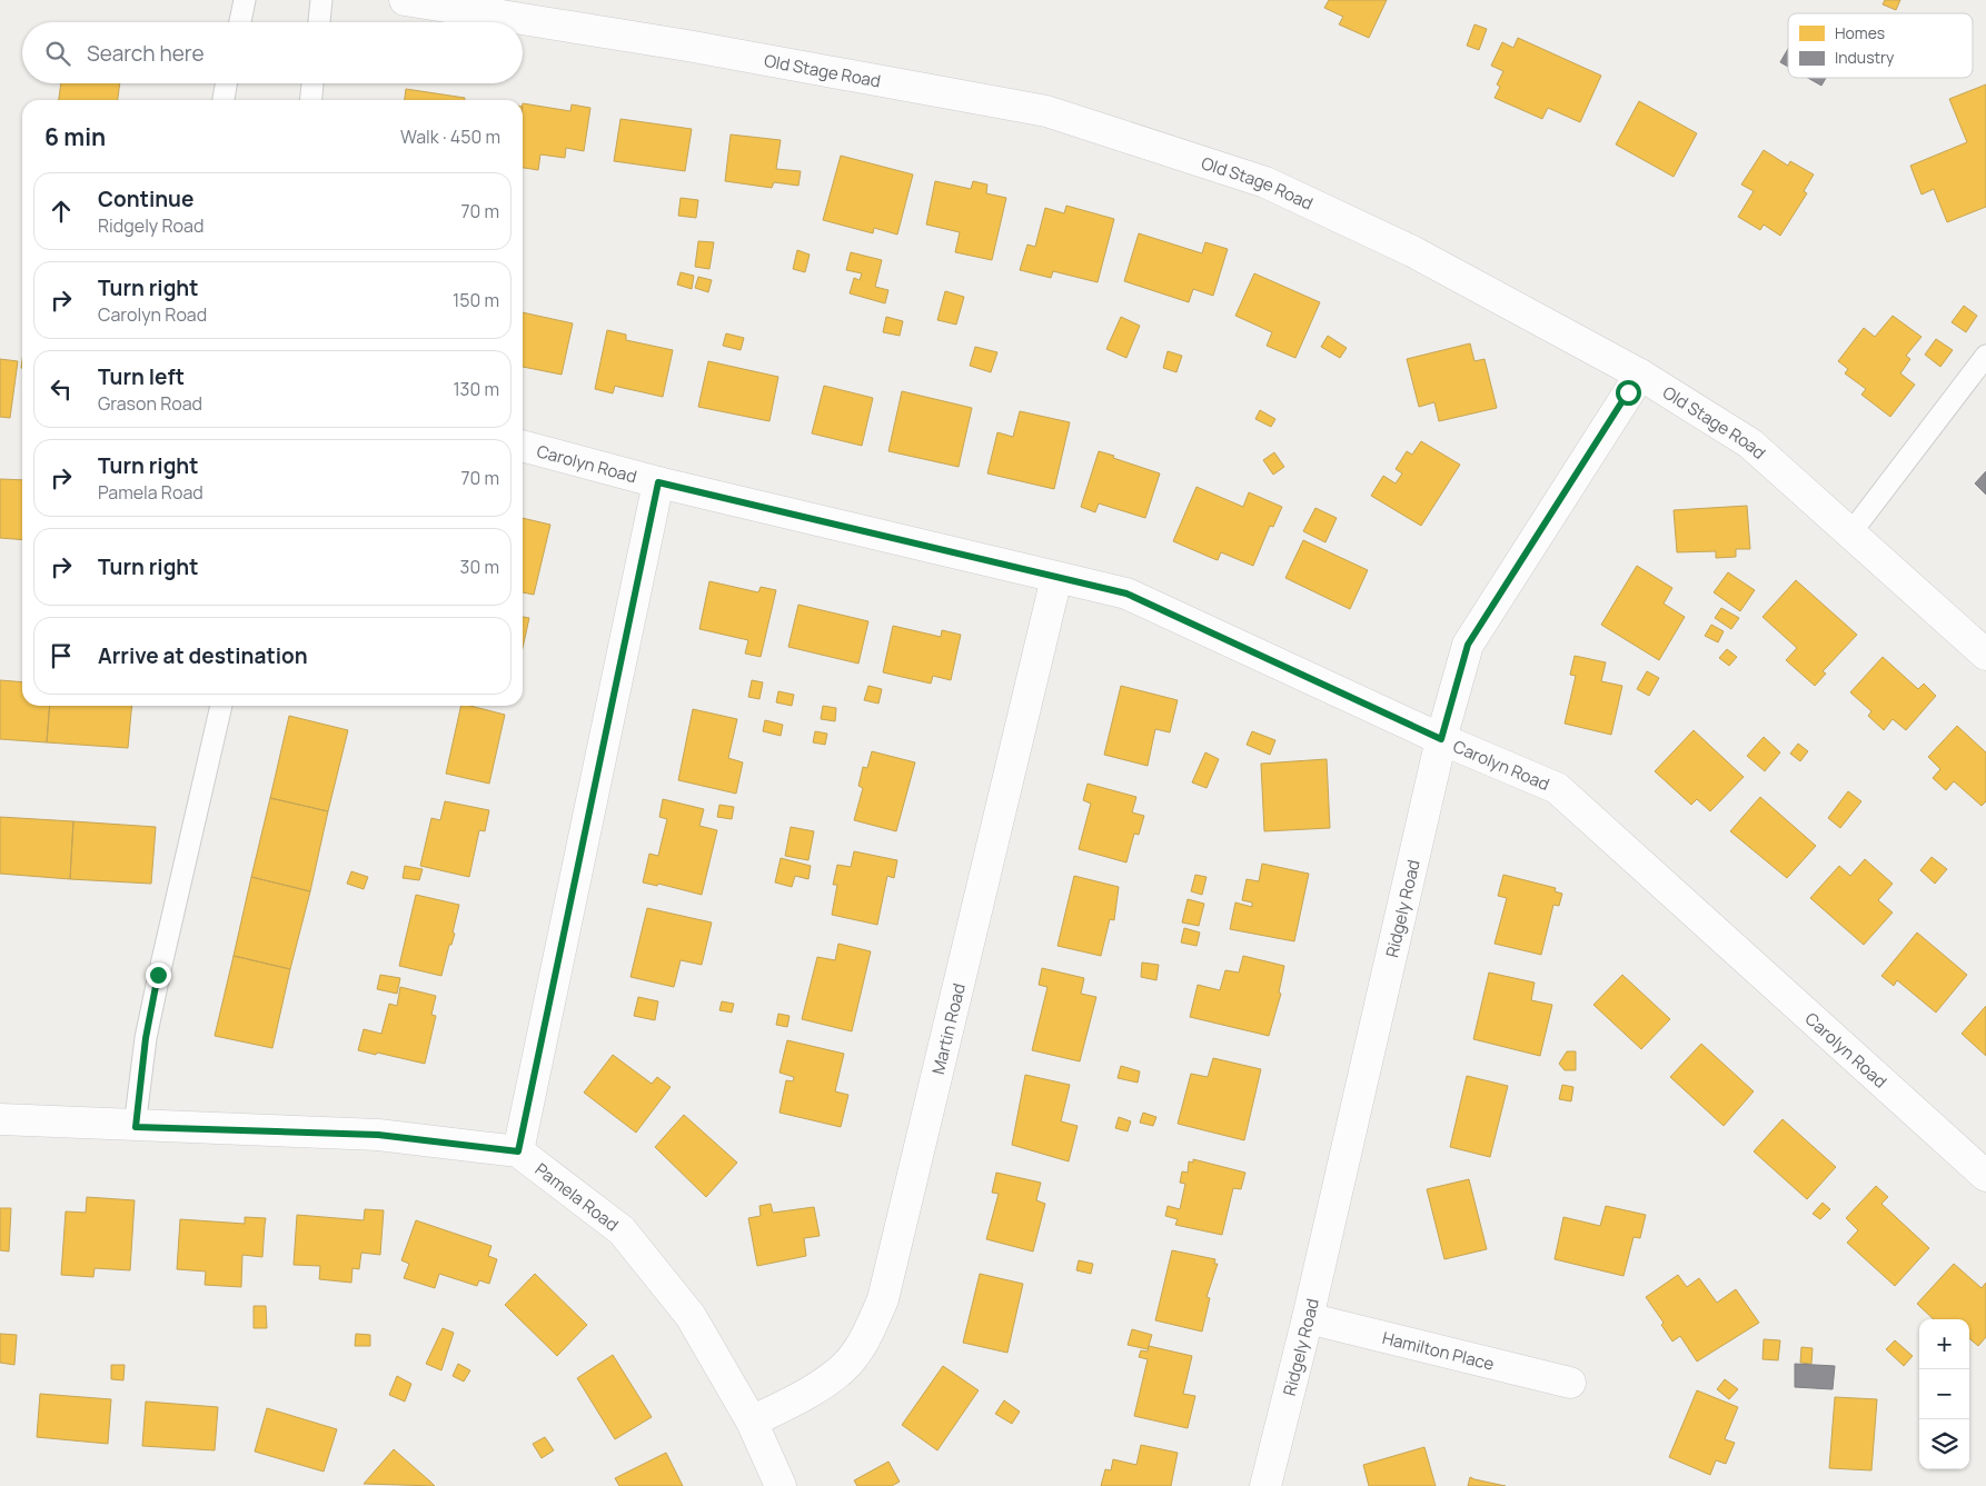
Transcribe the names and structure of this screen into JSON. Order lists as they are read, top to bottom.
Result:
{
  "streets": {
    "street": [
      "Old Stage Road",
      "Carolyn Road",
      "Ridgely Road",
      "Martin Road",
      "Pamela Road",
      "Hamilton Place"
    ]
  },
  "crossings": [
    ["Old Stage Road", "Ridgely Road"],
    ["Carolyn Road", "Ridgely Road"],
    ["Carolyn Road", "Martin Road"],
    ["Ridgely Road", "Hamilton Place"],
    ["Martin Road", "Pamela Road"]
  ],
  "legend": ["Homes", "Industry"],
  "page": {
    "search": "Search here",
    "heading": ["6 min", "Walk · 450 m"],
    "list": [
      ["Continue", "Ridgely Road", "70 m"],
      ["Turn right", "Carolyn Road", "150 m"],
      ["Turn left", "Grason Road", "130 m"],
      ["Turn right", "Pamela Road", "70 m"],
      ["Turn right", "30 m"],
      "Arrive at destination"
    ],
    "map_buttons": ["+", "−"]
  }
}
